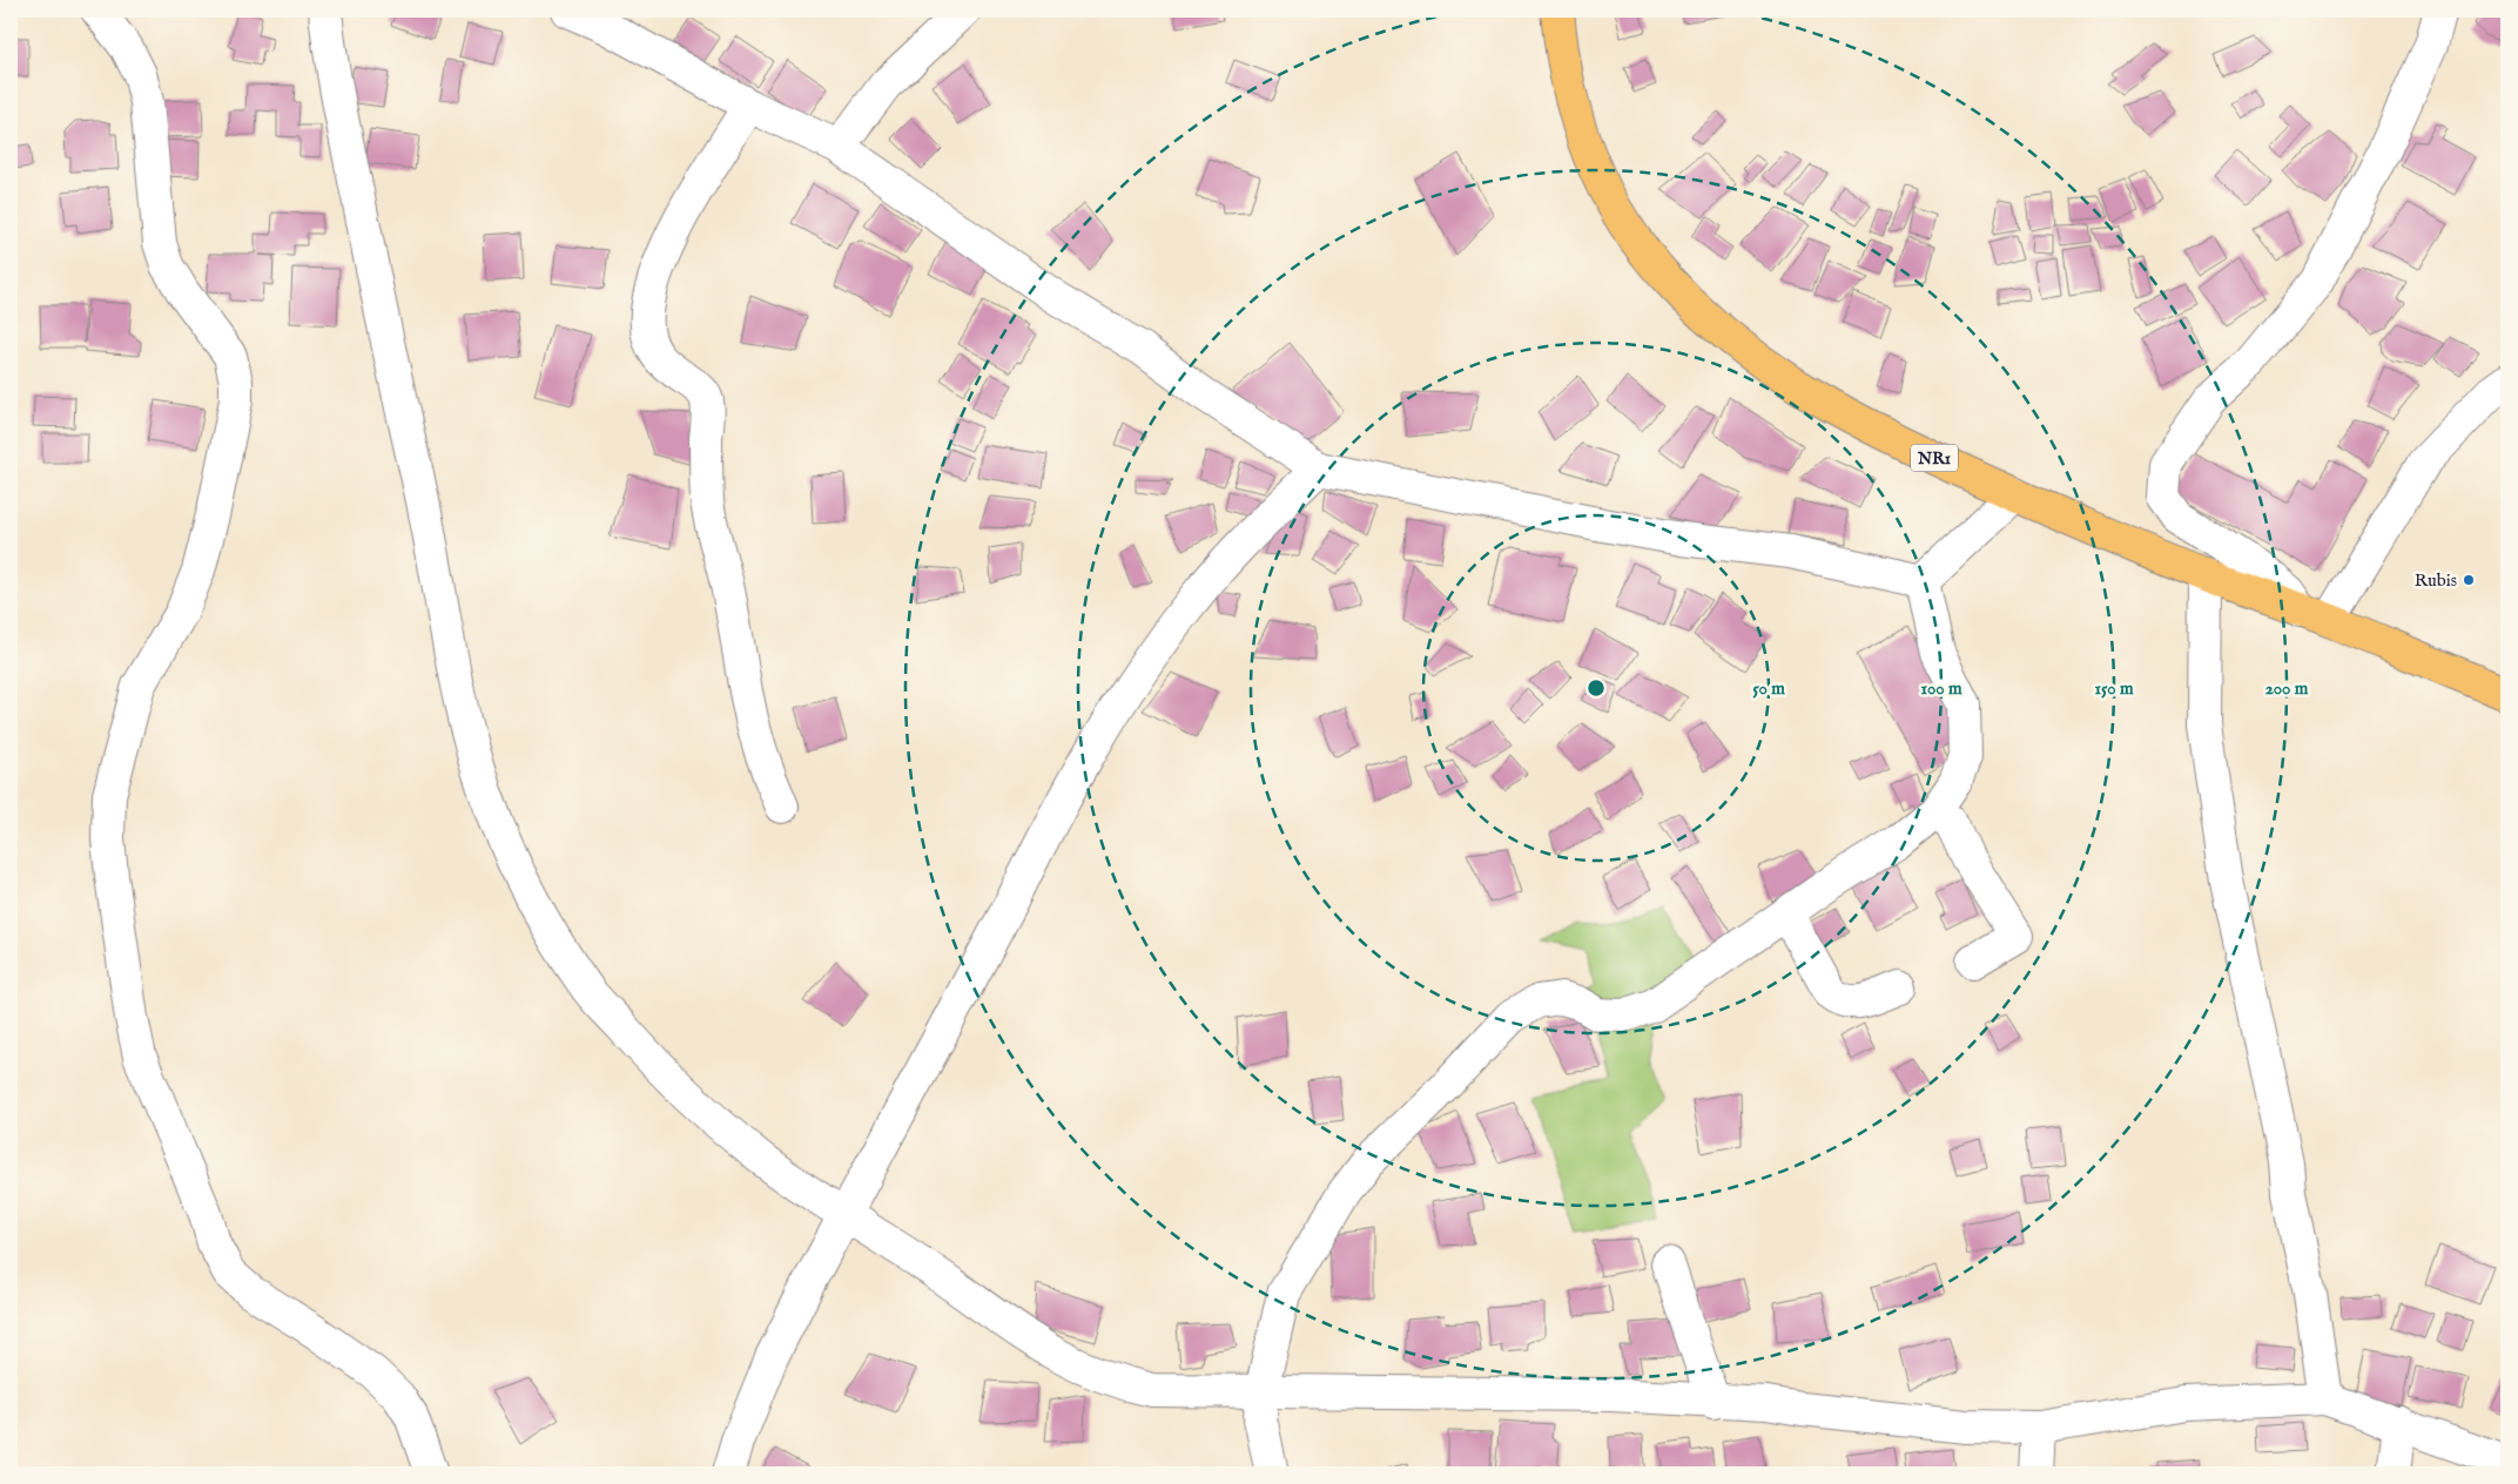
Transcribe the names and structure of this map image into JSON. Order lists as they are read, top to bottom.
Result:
{
  "streets": {
    "highway": ["NR1"]
  },
  "places": ["Rubis"],
  "rings": [
    "50 m",
    "100 m",
    "150 m",
    "200 m"
  ]
}
